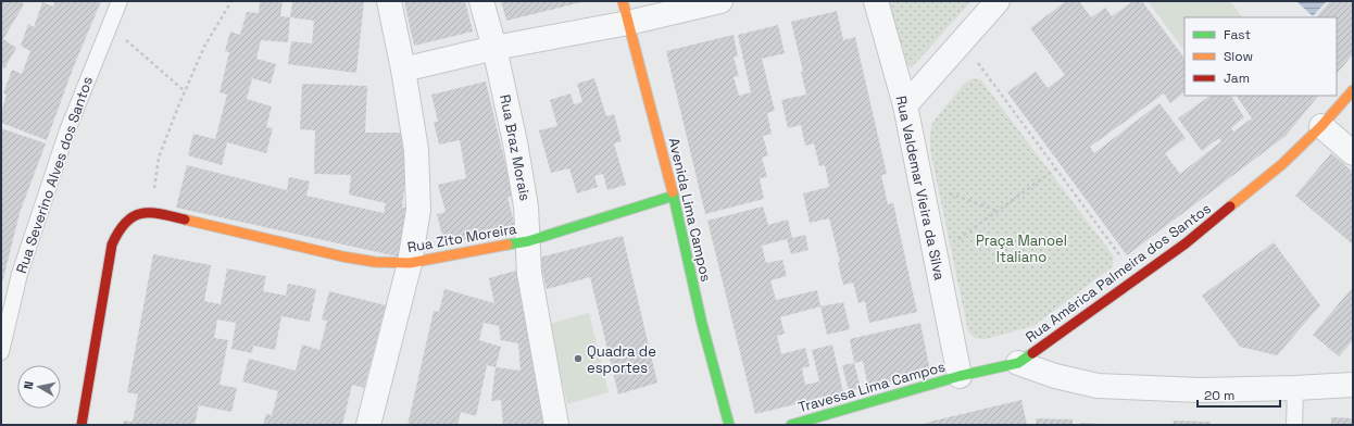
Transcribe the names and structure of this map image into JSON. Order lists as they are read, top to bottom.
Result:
{
  "streets": {
    "street": [
      "Rua Braz Morais",
      "Rua Valdemar Vieira da Silva",
      "Avenida Lima Campos",
      "Rua Zito Moreira",
      "Rua América Palmeira dos Santos",
      "Travessa Lima Campos"
    ],
    "lane": ["Rua Severino Alves dos Santos"]
  },
  "crossings": [
    ["Rua Braz Morais", "Rua Zito Moreira"],
    ["Rua Valdemar Vieira da Silva", "Rua América Palmeira dos Santos"],
    ["Rua Valdemar Vieira da Silva", "Travessa Lima Campos"],
    ["Avenida Lima Campos", "Rua Zito Moreira"],
    ["Rua América Palmeira dos Santos", "Travessa Lima Campos"]
  ],
  "parks": ["Praça Manoel Italiano"],
  "places": ["Quadra de esportes"],
  "legend": ["Fast", "Slow", "Jam"],
  "scale_bar": "20 m",
  "north": "left"
}
